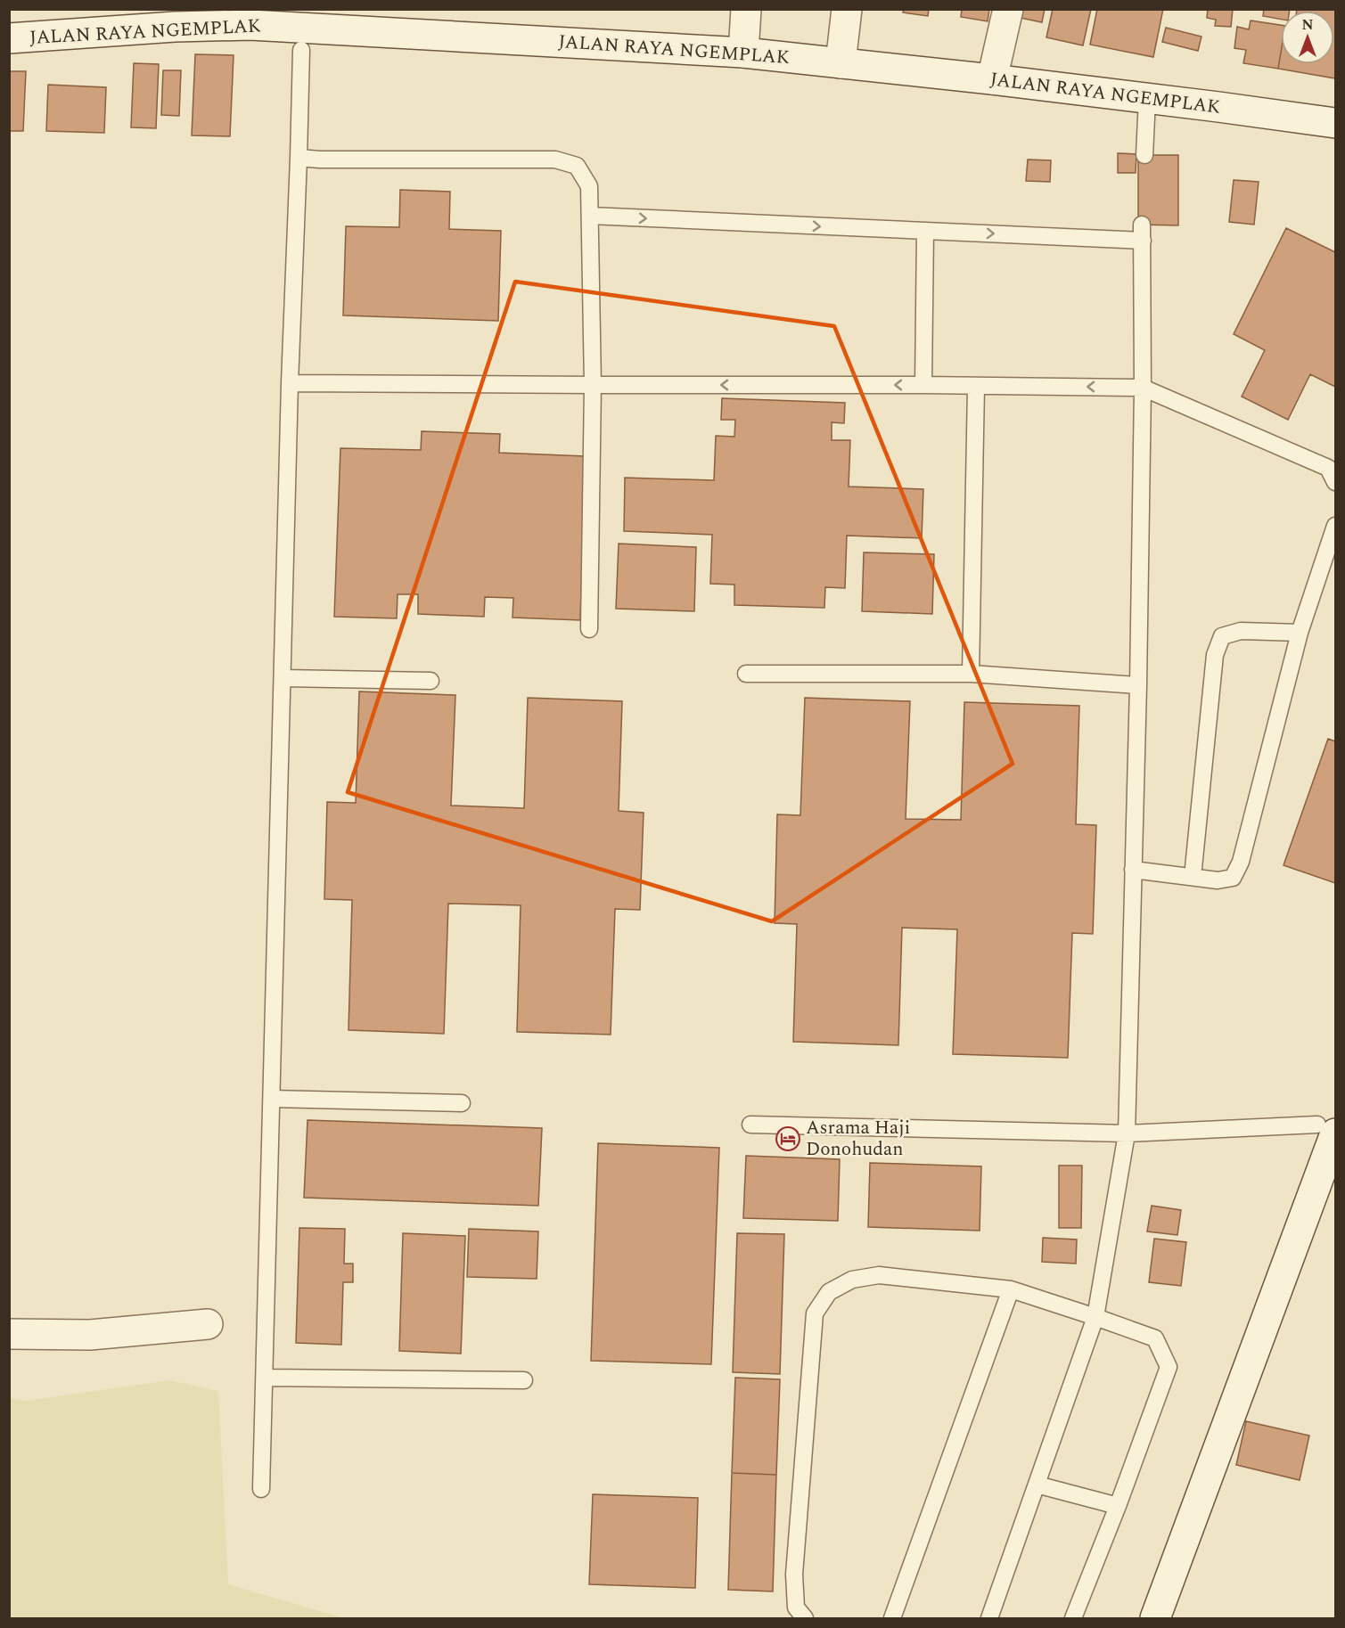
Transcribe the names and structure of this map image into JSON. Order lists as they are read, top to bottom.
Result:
{
  "streets": {
    "main road": ["JALAN RAYA NGEMPLAK"]
  },
  "places": {
    "hotel": ["Asrama Haji Donohudan"]
  },
  "north": "top"
}
